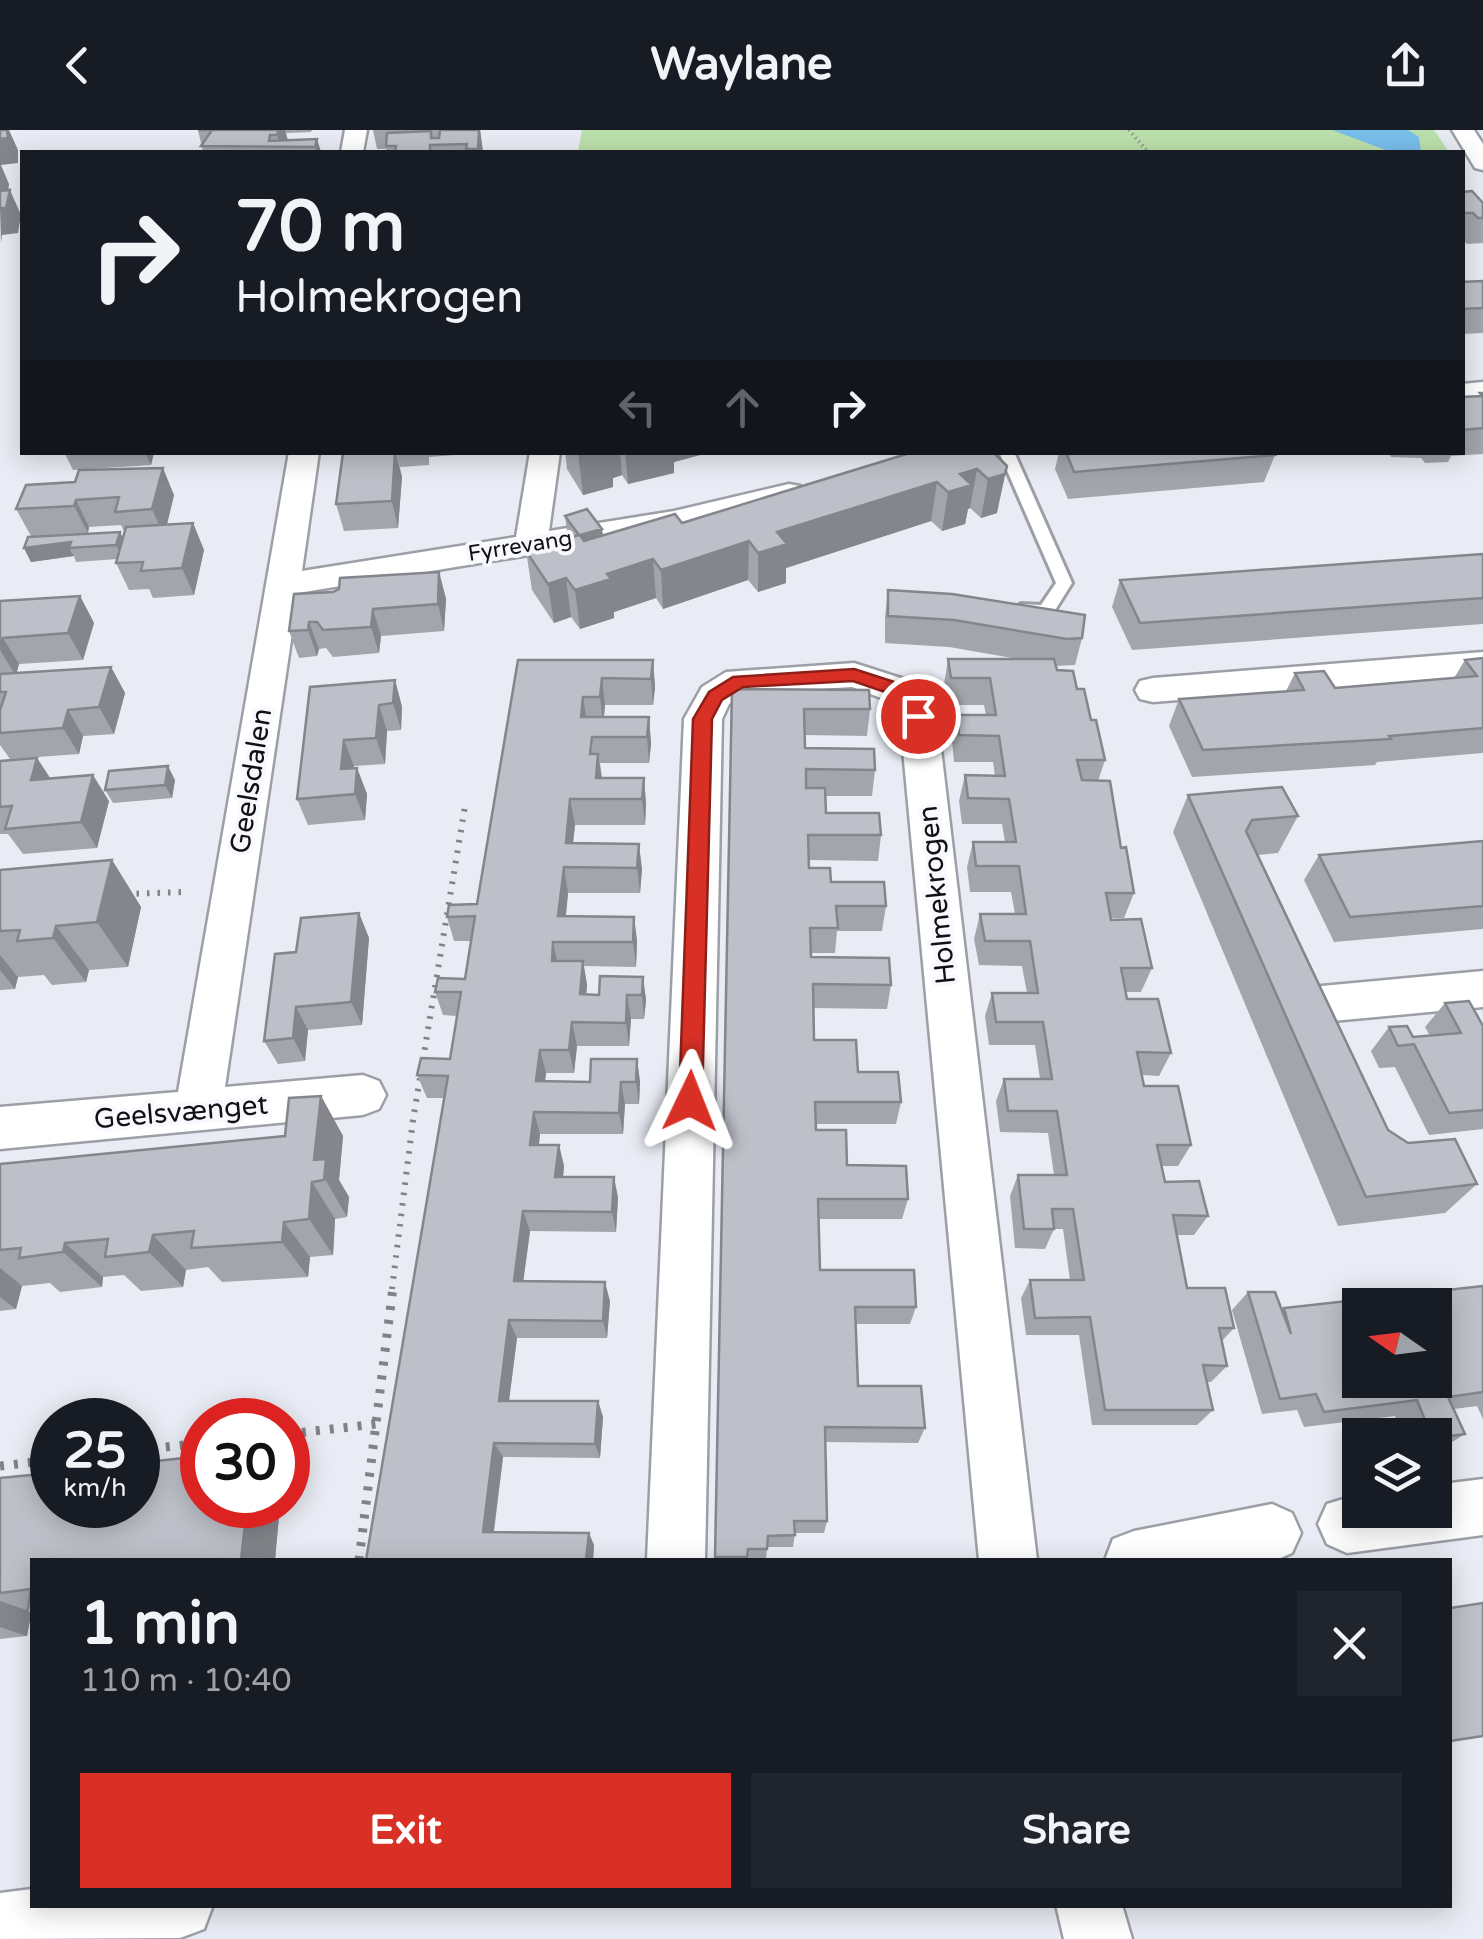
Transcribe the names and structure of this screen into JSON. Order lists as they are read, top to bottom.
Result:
{
  "streets": {
    "street": [
      "Fyrrevang",
      "Geelsdalen",
      "Holmekrogen",
      "Geelsvænget"
    ]
  },
  "crossings": [
    ["Fyrrevang", "Geelsdalen"],
    ["Geelsdalen", "Geelsvænget"]
  ],
  "north": "left",
  "page": {
    "header": "Waylane",
    "turn": ["70 m", "Holmekrogen"],
    "speed": "25 km/h",
    "limit": "30",
    "heading": ["1 min", "110 m · 10:40"],
    "buttons": ["Exit", "Share"]
  }
}
